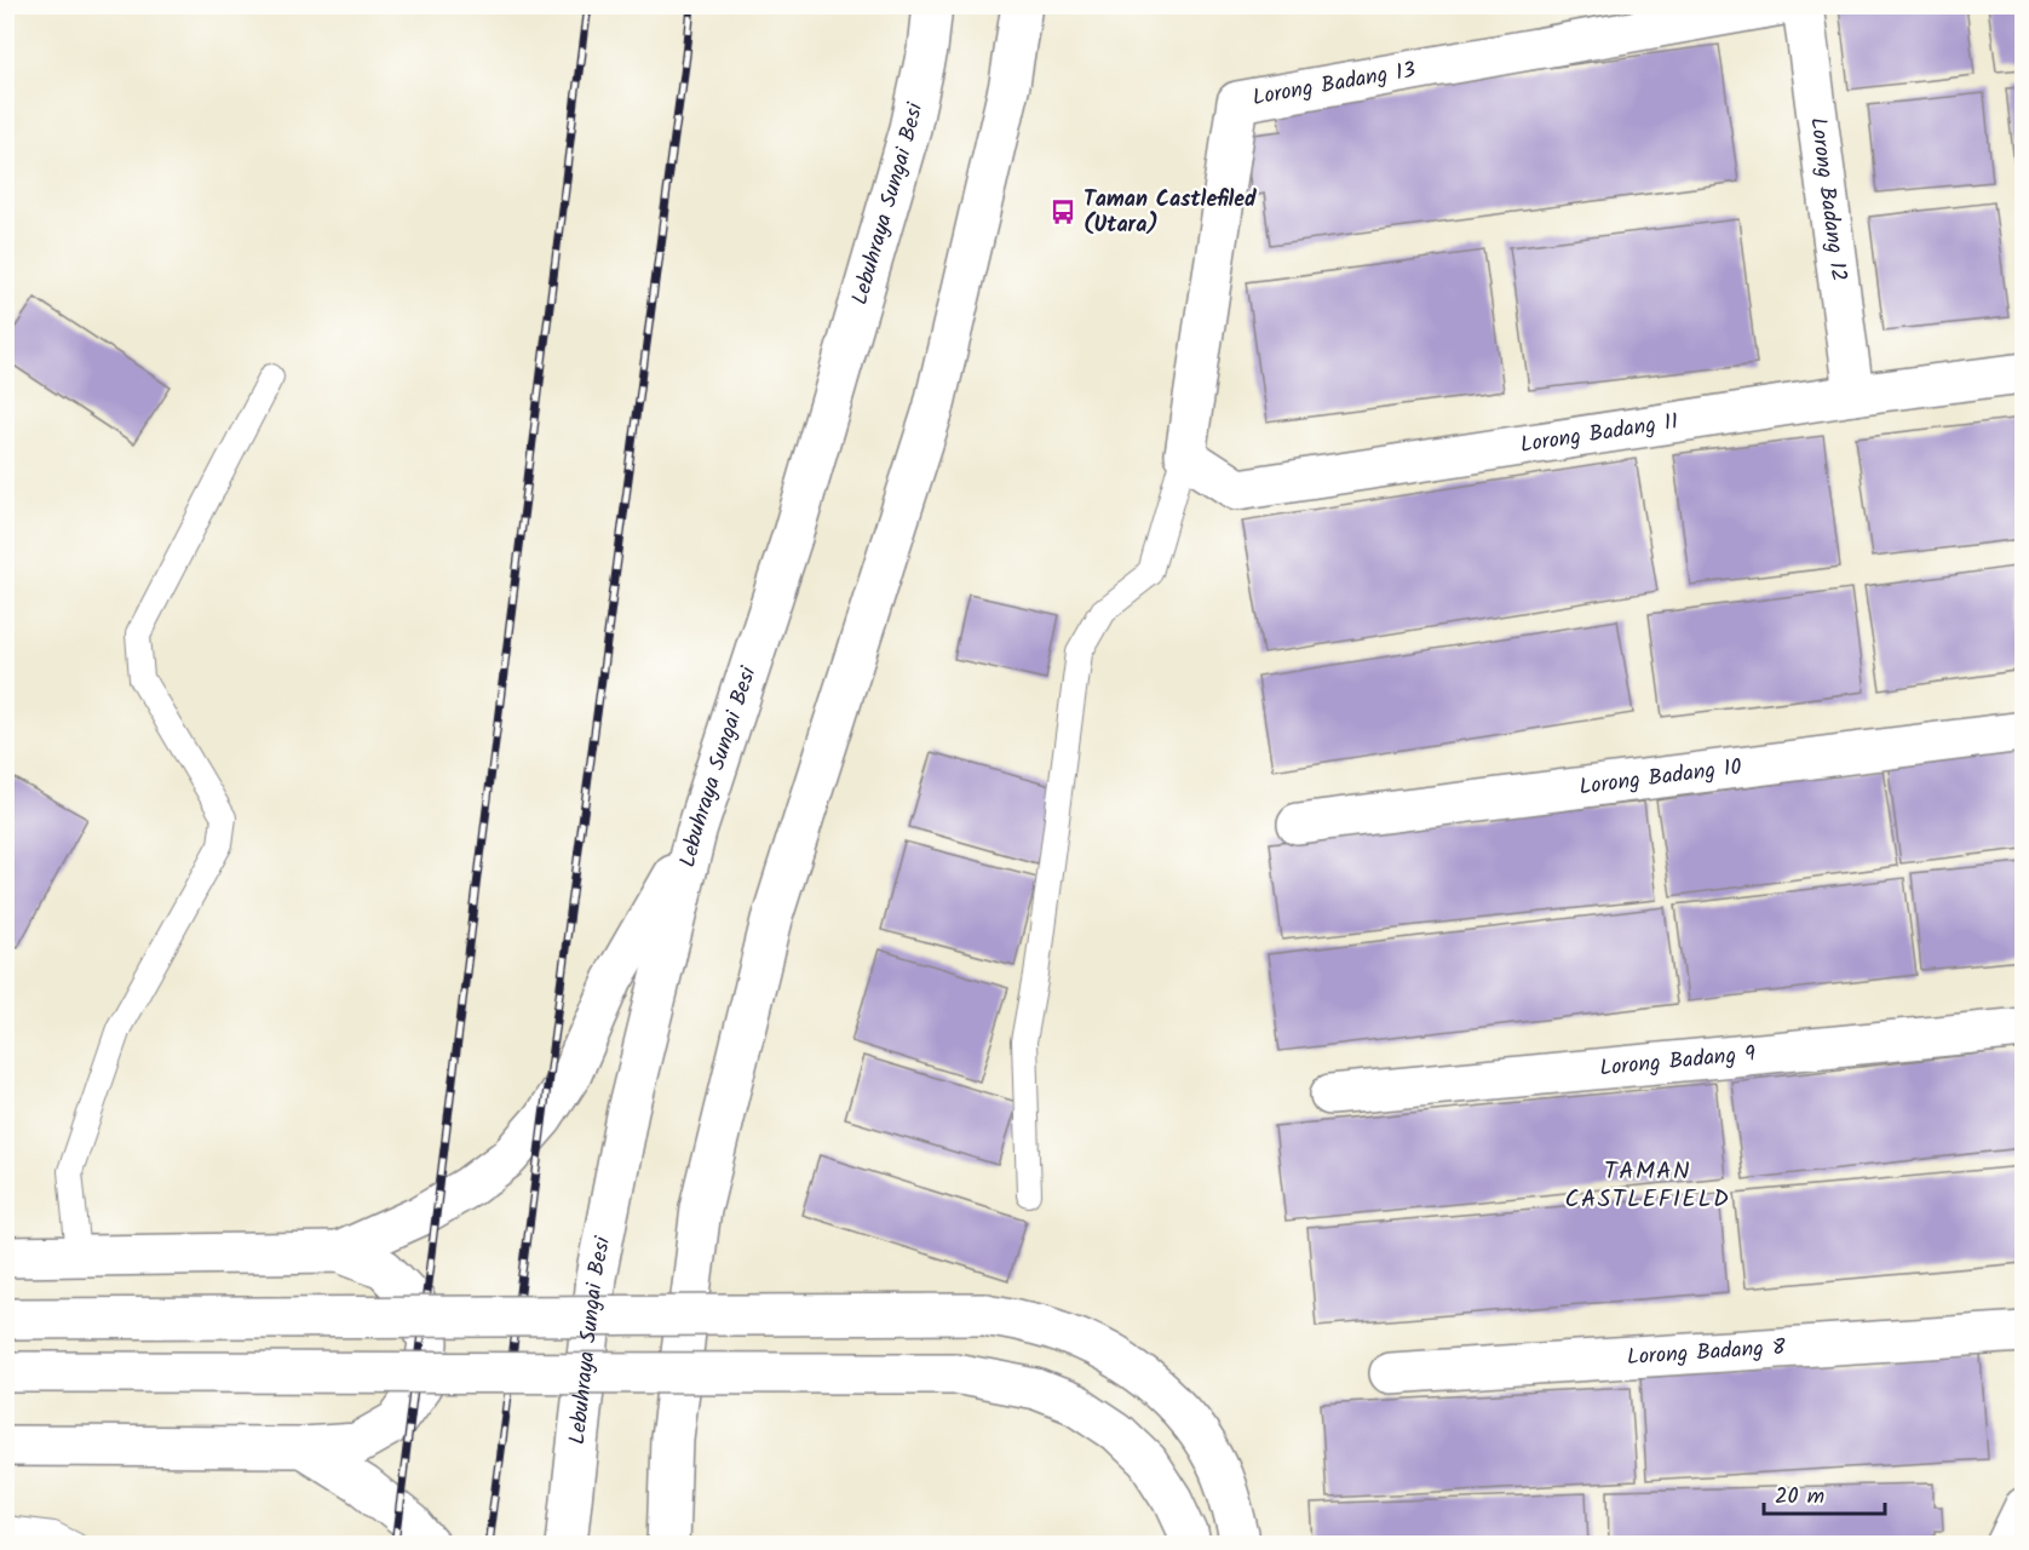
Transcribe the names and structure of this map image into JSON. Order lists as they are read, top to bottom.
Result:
{
  "streets": {
    "main road": [
      "Lorong Badang 13",
      "Lorong Badang 12",
      "Lebuhraya Sungai Besi",
      "Lorong Badang 11",
      "Lorong Badang 10",
      "Lorong Badang 9",
      "Lorong Badang 8"
    ]
  },
  "crossings": [
    ["Lorong Badang 13", "Lorong Badang 11"],
    ["Lorong Badang 12", "Lorong Badang 11"]
  ],
  "districts": ["TAMAN CASTLEFIELD"],
  "places": {
    "bus stop": ["Taman Castlefiled (Utara)"]
  },
  "scale_bar": "20 m"
}
